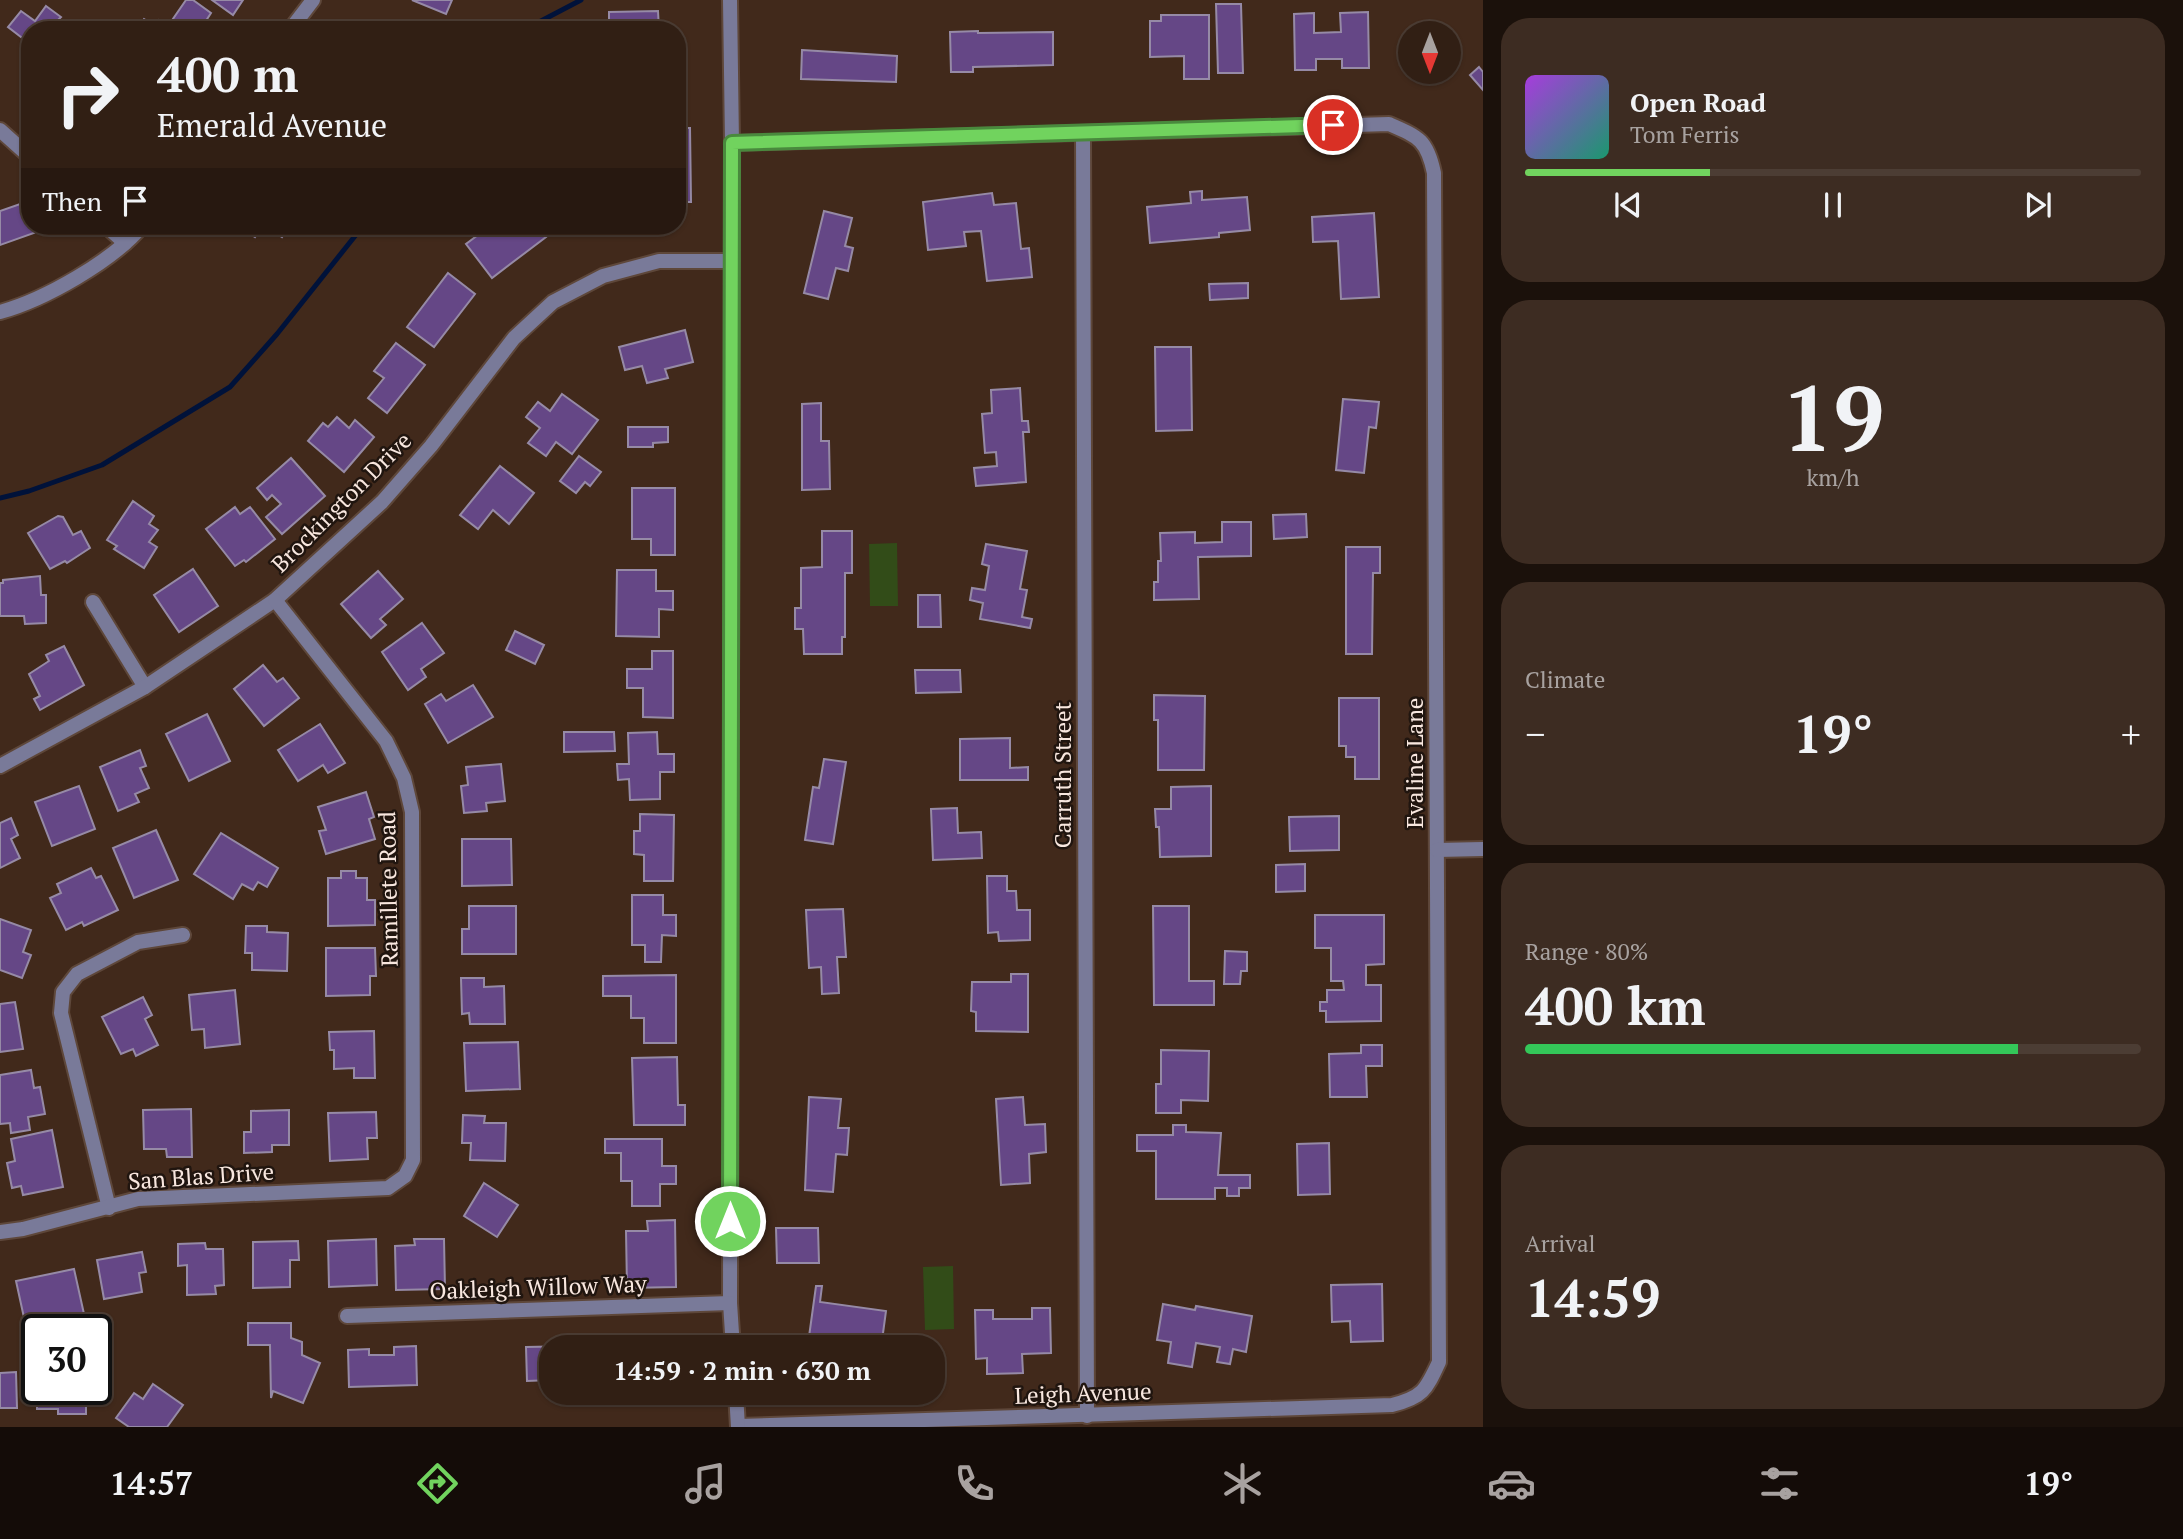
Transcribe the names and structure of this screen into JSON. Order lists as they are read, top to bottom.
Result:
{
  "streets": {
    "street": [
      "Brockington Drive",
      "Evaline Lane",
      "Carruth Street",
      "Ramillete Road",
      "San Blas Drive",
      "Oakleigh Willow Way",
      "Leigh Avenue"
    ]
  },
  "crossings": [
    ["Brockington Drive", "Ramillete Road"],
    ["Evaline Lane", "Carruth Street"],
    ["Evaline Lane", "Leigh Avenue"],
    ["Carruth Street", "Leigh Avenue"],
    ["Ramillete Road", "San Blas Drive"]
  ],
  "north": "bottom",
  "page": {
    "turn": ["400 m", "Emerald Avenue"],
    "song": ["Open Road", "Tom Ferris"],
    "then": "Then",
    "tile": [
      ["19", "km/h"],
      "Climate",
      ["Range · 80%", "400 km"],
      ["Arrival", "14:59"]
    ],
    "heat": ["−", "19°", "+"],
    "limit": "30",
    "trip": "14:59 · 2 min · 630 m",
    "tabs": ["14:57", "19°"]
  }
}
